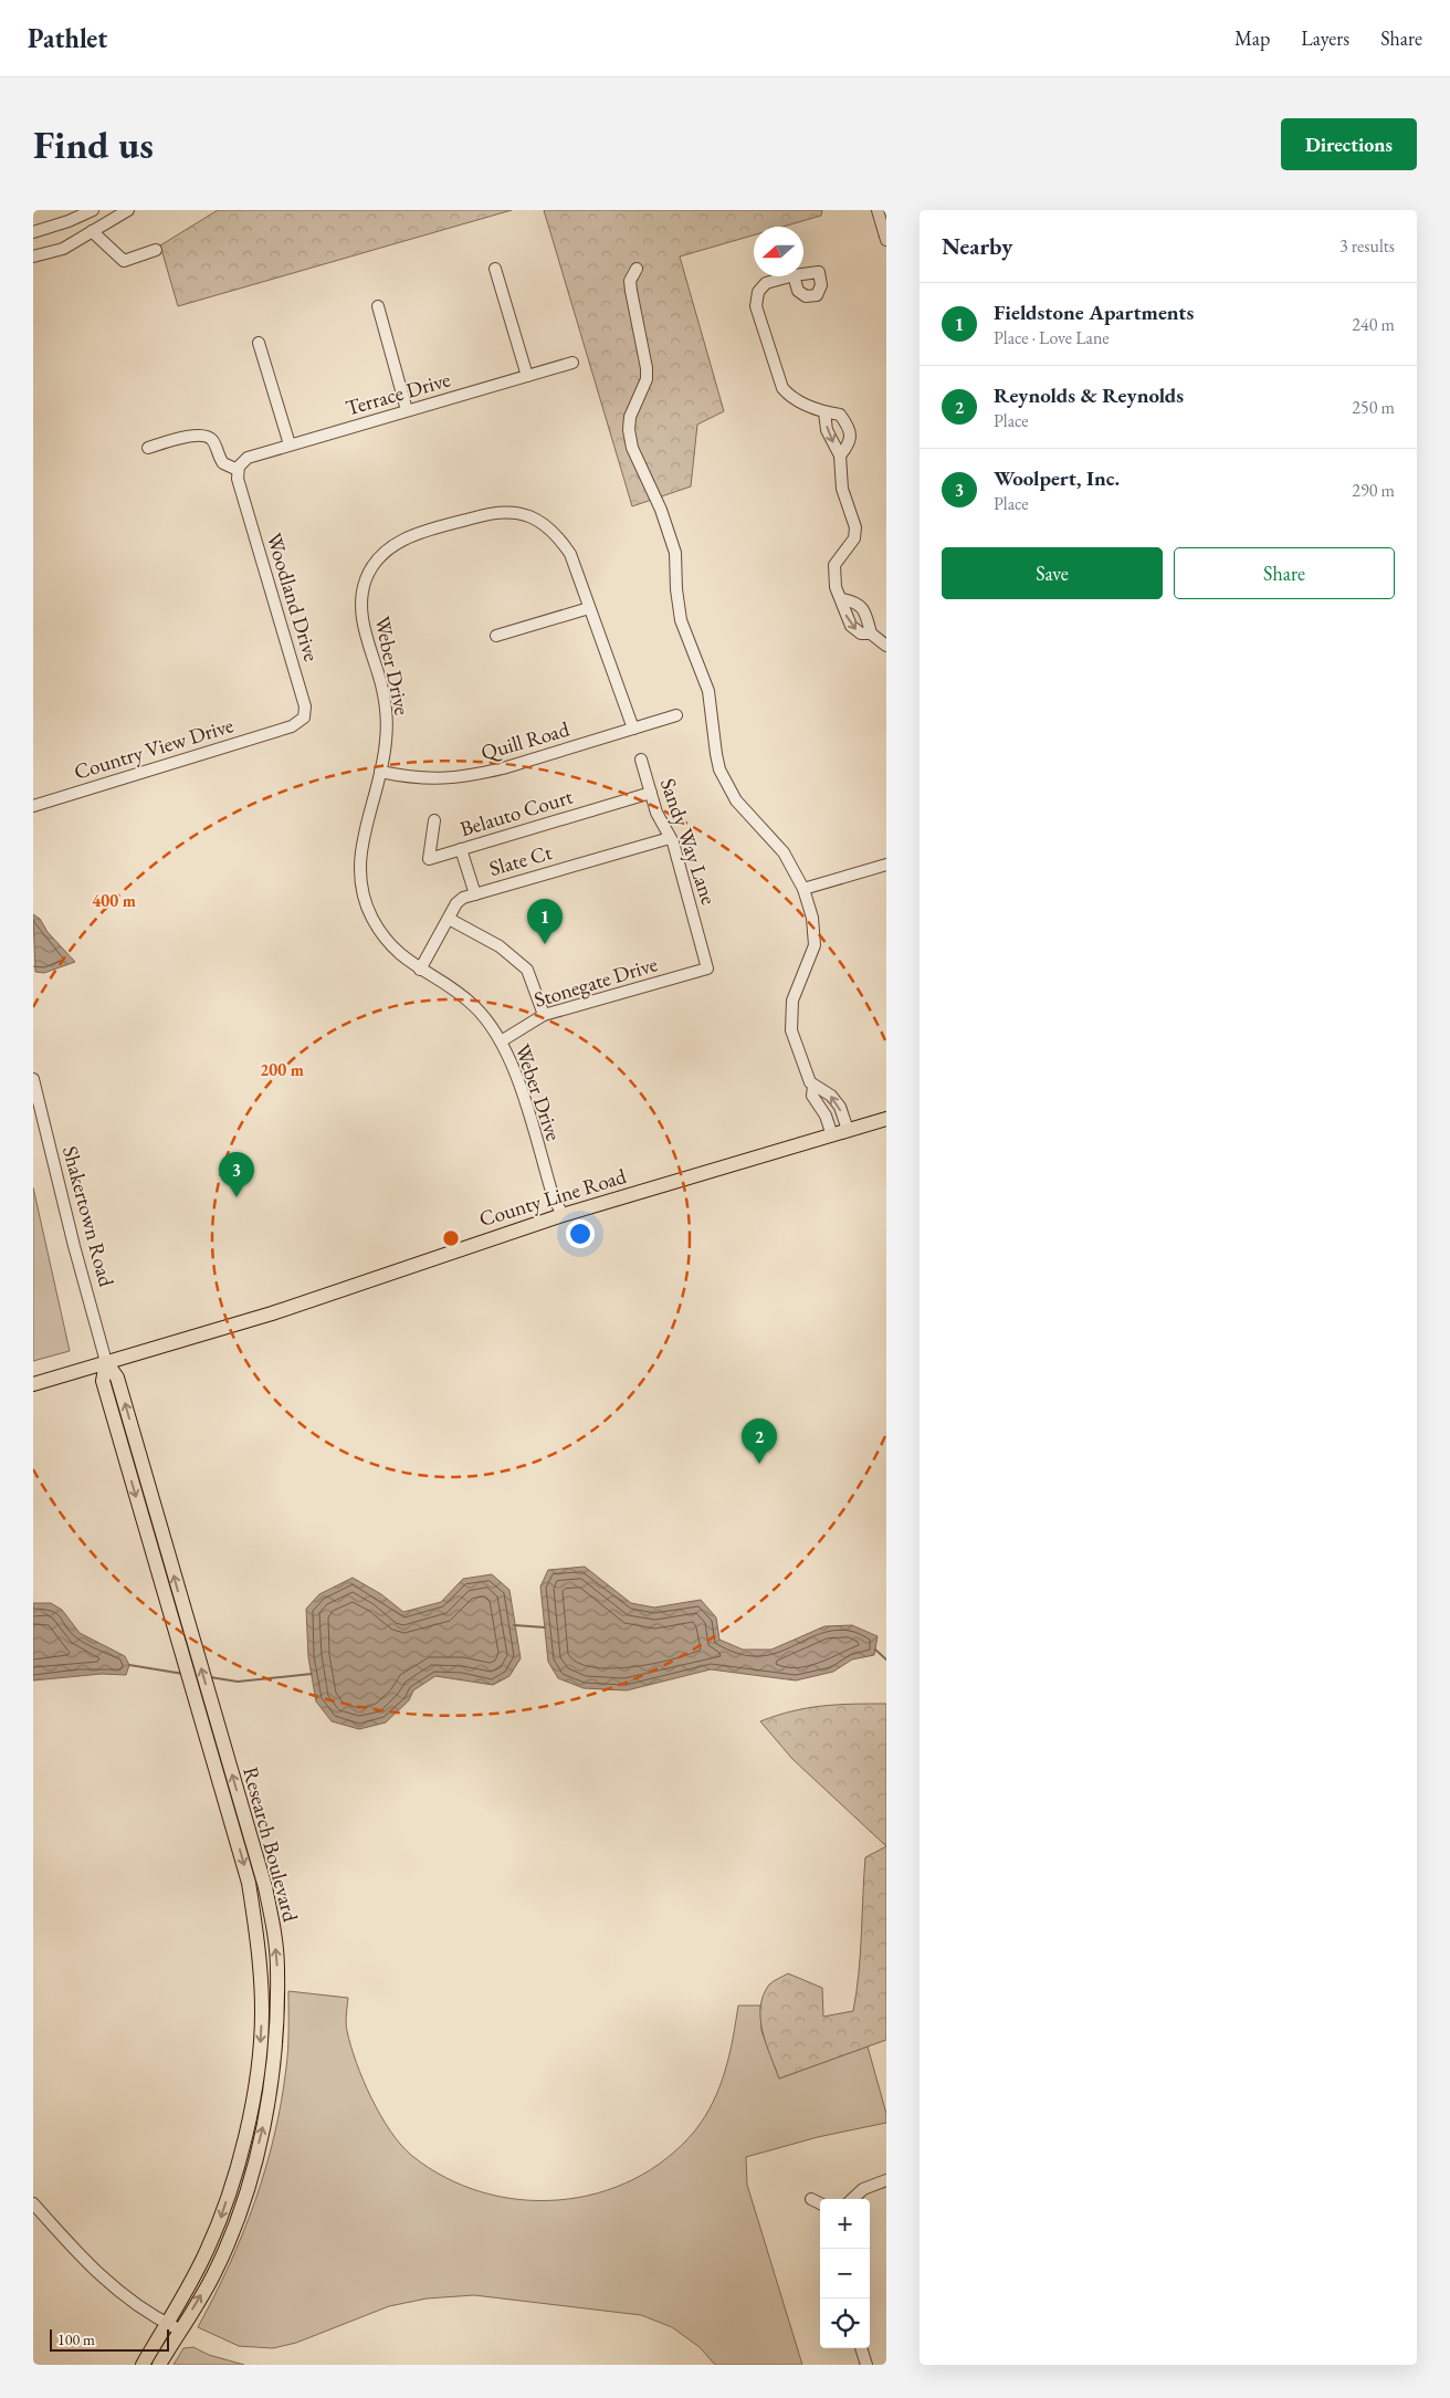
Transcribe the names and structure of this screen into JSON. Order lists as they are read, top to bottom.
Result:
{
  "streets": {
    "main road": ["County Line Road", "Research Boulevard"],
    "street": [
      "Terrace Drive",
      "Woodland Drive",
      "Weber Drive",
      "Quill Road",
      "Country View Drive",
      "Belauto Court",
      "Sandy Way Lane",
      "Slate Ct",
      "Stonegate Drive",
      "Shakertown Road"
    ]
  },
  "crossings": [
    ["Terrace Drive", "Woodland Drive"],
    ["Woodland Drive", "Country View Drive"],
    ["Weber Drive", "Quill Road"],
    ["Weber Drive", "Slate Ct"],
    ["Weber Drive", "Stonegate Drive"],
    ["Weber Drive", "County Line Road"],
    ["Belauto Court", "Sandy Way Lane"],
    ["Sandy Way Lane", "Slate Ct"],
    ["Sandy Way Lane", "Stonegate Drive"],
    ["County Line Road", "Shakertown Road"],
    ["County Line Road", "Research Boulevard"],
    ["Shakertown Road", "Research Boulevard"]
  ],
  "scale_bar": "100 m",
  "north": "left",
  "page": {
    "header": "Pathlet",
    "nav": ["Map", "Layers", "Share"],
    "buttons": [
      "Directions",
      ["Save", "Share"]
    ],
    "title": "Find us",
    "heading": ["Nearby", "3 results"],
    "list": [
      {
        "mark": "1",
        "name": "Fieldstone Apartments",
        "note": "Place · Love Lane",
        "value": "240 m"
      },
      {
        "mark": "2",
        "name": "Reynolds & Reynolds",
        "note": "Place",
        "value": "250 m"
      },
      {
        "mark": "3",
        "name": "Woolpert, Inc.",
        "note": "Place",
        "value": "290 m"
      }
    ],
    "pins": ["1", "3", "2"],
    "map_buttons": ["+", "−"],
    "scale": "100 m"
  },
  "rings": ["400 m", "200 m"]
}
